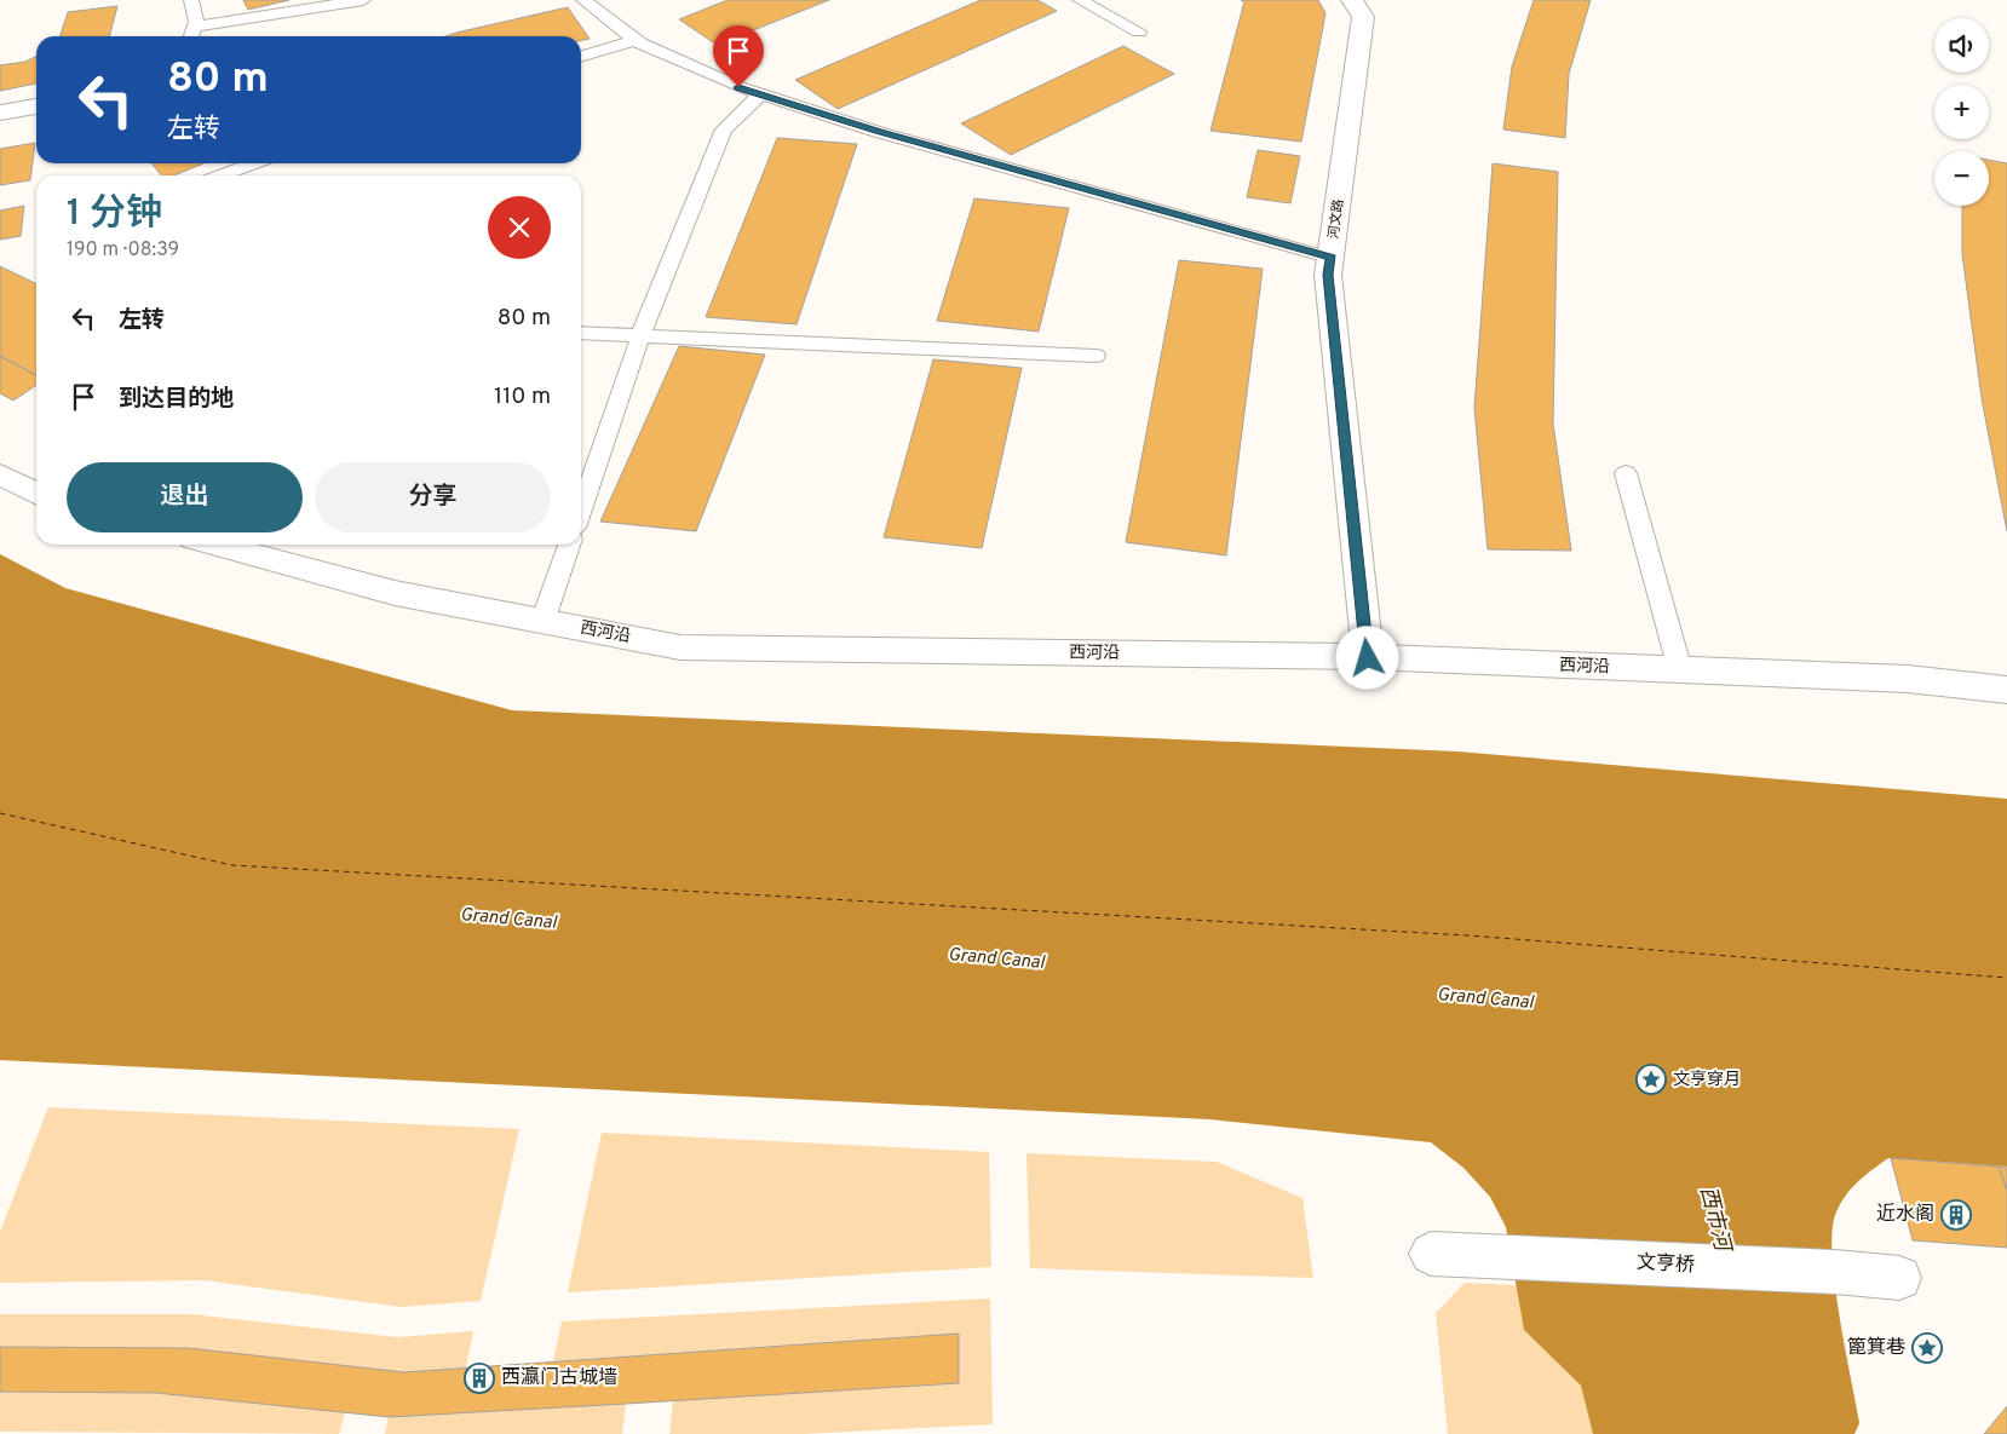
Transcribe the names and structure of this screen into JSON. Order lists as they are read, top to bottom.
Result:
{
  "streets": {
    "street": ["河文路", "西河沿", "文亨桥"]
  },
  "crossings": [
    ["河文路", "西河沿"]
  ],
  "water": ["Grand Canal", "西市河"],
  "places": {
    "place": ["文亨穿月", "篦箕巷"],
    "building": ["近水阁", "西瀛门古城墙"]
  },
  "page": {
    "map_buttons": ["+", "−"],
    "turn": ["80 m", "左转"],
    "heading": ["1 分钟", "190 m · 08:39"],
    "list": [
      {
        "name": "左转",
        "value": "80 m"
      },
      {
        "name": "到达目的地",
        "value": "110 m"
      }
    ],
    "buttons": ["退出", "分享"]
  }
}
